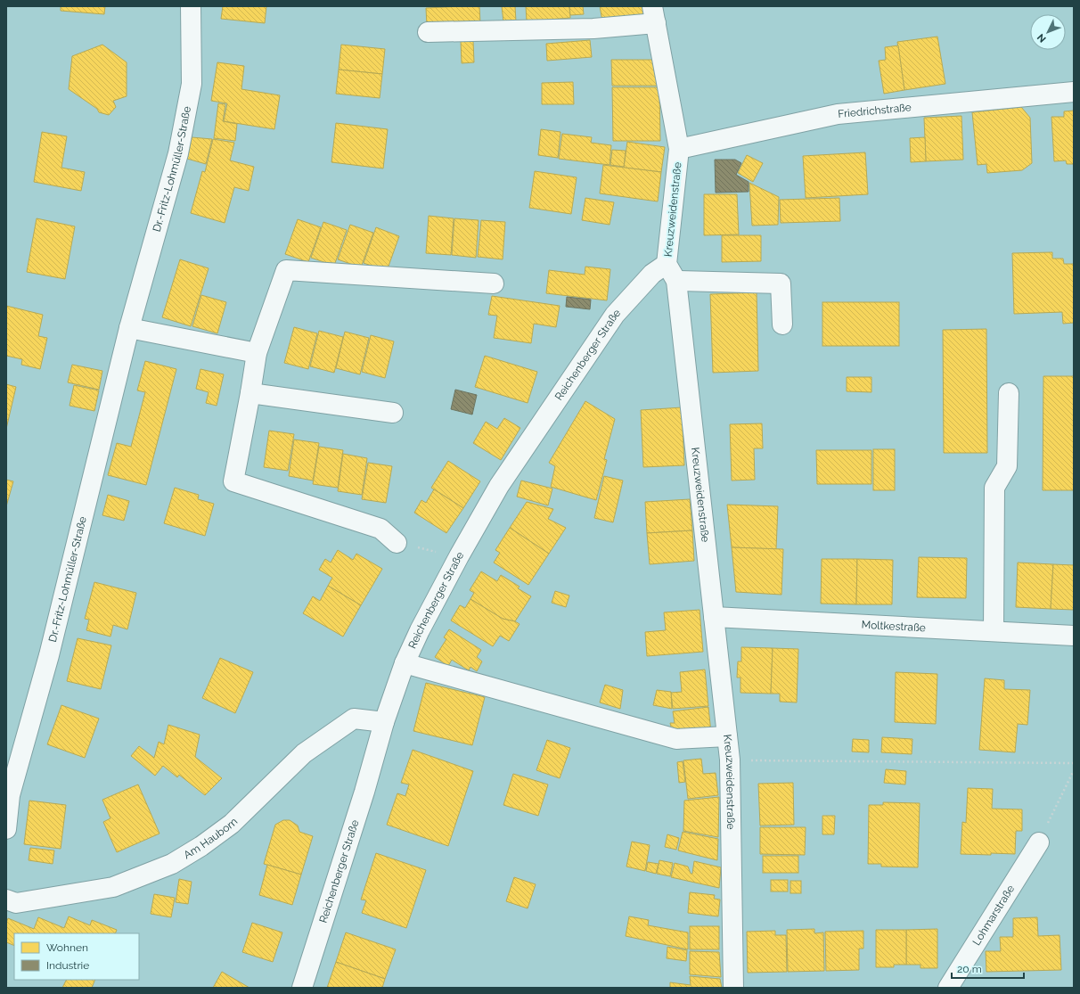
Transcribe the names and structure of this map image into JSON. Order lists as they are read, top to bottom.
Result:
{
  "streets": {
    "street": [
      "Friedrichstraße",
      "Dr.-Fritz-Lohmüller-Straße",
      "Kreuzweidenstraße",
      "Reichenberger Straße",
      "Moltkestraße",
      "Am Hauborn",
      "Lohmarstraße"
    ]
  },
  "crossings": [
    ["Friedrichstraße", "Kreuzweidenstraße"],
    ["Kreuzweidenstraße", "Reichenberger Straße"],
    ["Kreuzweidenstraße", "Moltkestraße"],
    ["Reichenberger Straße", "Am Hauborn"]
  ],
  "legend": ["Wohnen", "Industrie"],
  "scale_bar": "20 m",
  "north": "bottom left"
}
